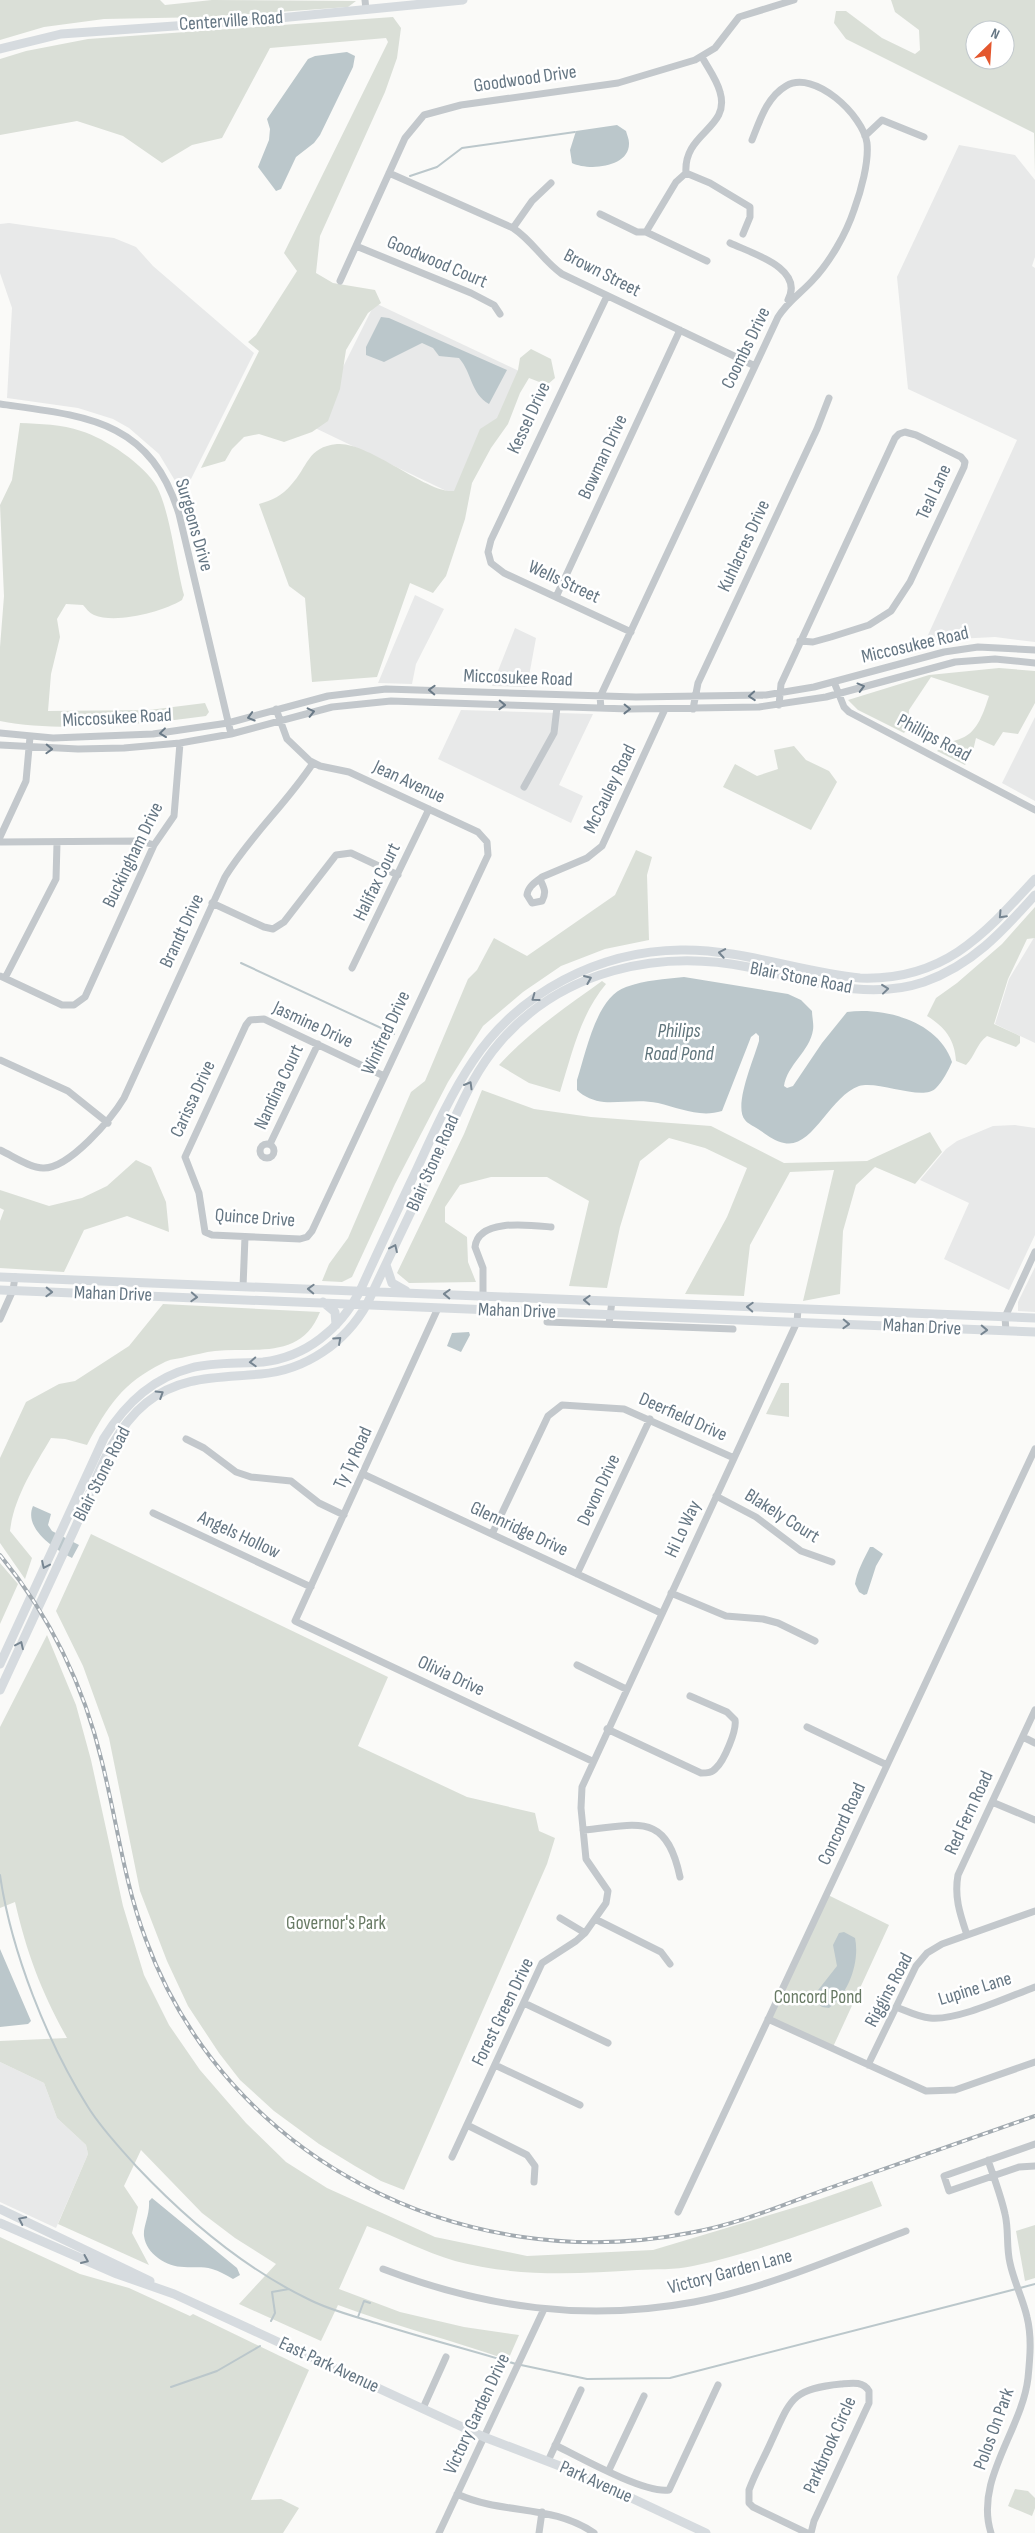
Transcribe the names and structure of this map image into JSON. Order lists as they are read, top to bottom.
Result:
{
  "streets": {
    "main road": [
      "Centerville Road",
      "Blair Stone Road",
      "Mahan Drive",
      "East Park Avenue",
      "Park Avenue"
    ],
    "street": [
      "Goodwood Drive",
      "Goodwood Court",
      "Brown Street",
      "Coombs Drive",
      "Kessel Drive",
      "Bowman Drive",
      "Teal Lane",
      "Surgeons Drive",
      "Kuhlacres Drive",
      "Wells Street",
      "Miccosukee Road",
      "Phillips Road",
      "Jean Avenue",
      "McCauley Road",
      "Buckingham Drive",
      "Halifax Court",
      "Brandt Drive",
      "Jasmine Drive",
      "Winifred Drive",
      "Nandina Court",
      "Carissa Drive",
      "Quince Drive",
      "Deerfield Drive",
      "Ty Ty Road",
      "Devon Drive",
      "Blakely Court",
      "Glennridge Drive",
      "Hi Lo Way",
      "Angels Hollow",
      "Olivia Drive",
      "Red Fern Road",
      "Concord Road",
      "Lupine Lane",
      "Riggins Road",
      "Forest Green Drive",
      "Victory Garden Lane",
      "Victory Garden Drive",
      "Polos On Park",
      "Parkbrook Circle"
    ]
  },
  "crossings": [
    ["Goodwood Drive", "Goodwood Court"],
    ["Goodwood Drive", "Brown Street"],
    ["Brown Street", "Coombs Drive"],
    ["Brown Street", "Kessel Drive"],
    ["Brown Street", "Bowman Drive"],
    ["Coombs Drive", "Wells Street"],
    ["Coombs Drive", "Miccosukee Road"],
    ["Kessel Drive", "Wells Street"],
    ["Bowman Drive", "Wells Street"],
    ["Teal Lane", "Miccosukee Road"],
    ["Surgeons Drive", "Miccosukee Road"],
    ["Kuhlacres Drive", "Miccosukee Road"],
    ["Miccosukee Road", "Phillips Road"],
    ["Miccosukee Road", "McCauley Road"],
    ["Miccosukee Road", "Buckingham Drive"],
    ["Jean Avenue", "Halifax Court"],
    ["Jean Avenue", "Brandt Drive"],
    ["Jean Avenue", "Winifred Drive"],
    ["Blair Stone Road", "Mahan Drive"],
    ["Jasmine Drive", "Winifred Drive"],
    ["Jasmine Drive", "Nandina Court"],
    ["Jasmine Drive", "Carissa Drive"],
    ["Winifred Drive", "Quince Drive"],
    ["Carissa Drive", "Quince Drive"],
    ["Mahan Drive", "Ty Ty Road"],
    ["Mahan Drive", "Hi Lo Way"],
    ["Deerfield Drive", "Devon Drive"],
    ["Deerfield Drive", "Glennridge Drive"],
    ["Deerfield Drive", "Hi Lo Way"],
    ["Ty Ty Road", "Glennridge Drive"],
    ["Ty Ty Road", "Angels Hollow"],
    ["Ty Ty Road", "Olivia Drive"],
    ["Devon Drive", "Glennridge Drive"],
    ["Blakely Court", "Hi Lo Way"],
    ["Glennridge Drive", "Hi Lo Way"],
    ["Hi Lo Way", "Olivia Drive"],
    ["Hi Lo Way", "Forest Green Drive"],
    ["Olivia Drive", "Forest Green Drive"],
    ["Red Fern Road", "Riggins Road"],
    ["Lupine Lane", "Riggins Road"],
    ["Victory Garden Lane", "Victory Garden Drive"],
    ["East Park Avenue", "Victory Garden Drive"],
    ["East Park Avenue", "Park Avenue"],
    ["Victory Garden Drive", "Park Avenue"]
  ],
  "water": ["Philips Road Pond"],
  "parks": ["Governor's Park", "Concord Pond"],
  "north": "top right"
}
